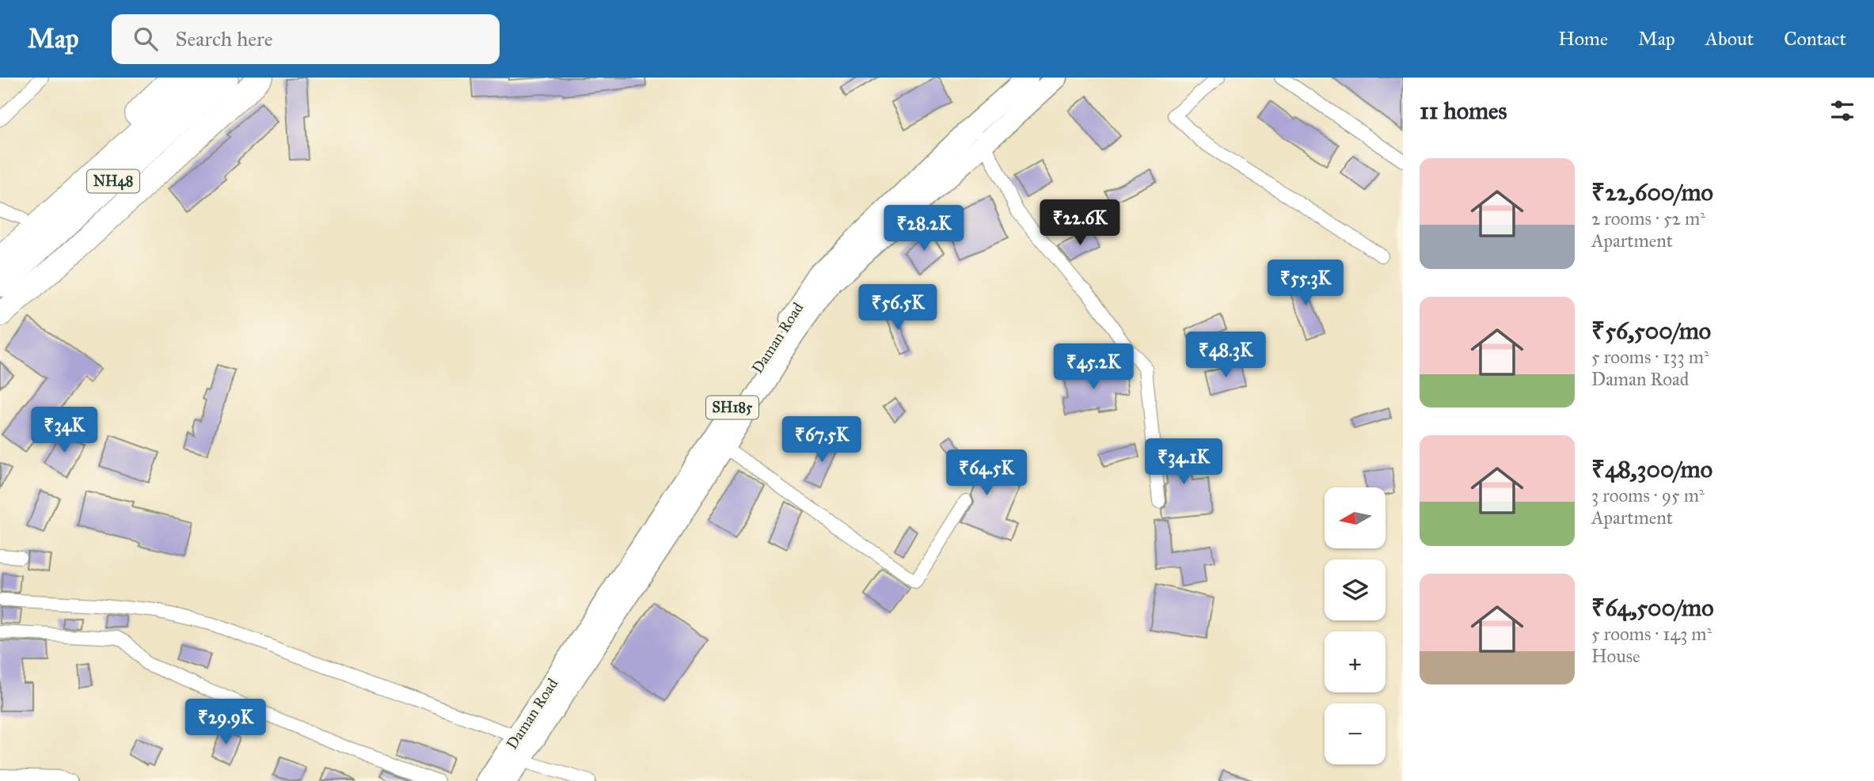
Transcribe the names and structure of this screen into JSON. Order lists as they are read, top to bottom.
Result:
{
  "streets": {
    "highway": ["NH48"],
    "main road": ["Daman Road", "SH185"]
  },
  "north": "left",
  "page": {
    "header": "Map",
    "search": "Search here",
    "nav": [
      "Home",
      "Map",
      "About",
      "Contact"
    ],
    "heading": "11 homes",
    "list": [
      {
        "name": "₹22,600/mo",
        "note": "2 rooms · 52 m² · Apartment"
      },
      {
        "name": "₹56,500/mo",
        "note": "5 rooms · 133 m² · Daman Road"
      },
      {
        "name": "₹48,300/mo",
        "note": "3 rooms · 95 m² · Apartment"
      },
      {
        "name": "₹64,500/mo",
        "note": "5 rooms · 143 m² · House"
      }
    ],
    "price": [
      "₹22.6K",
      "₹28.2K",
      "₹55.3K",
      "₹56.5K",
      "₹48.3K",
      "₹45.2K",
      "₹34K",
      "₹67.5K",
      "₹34.1K",
      "₹64.5K",
      "₹29.9K"
    ],
    "map_buttons": ["+", "−"]
  }
}
